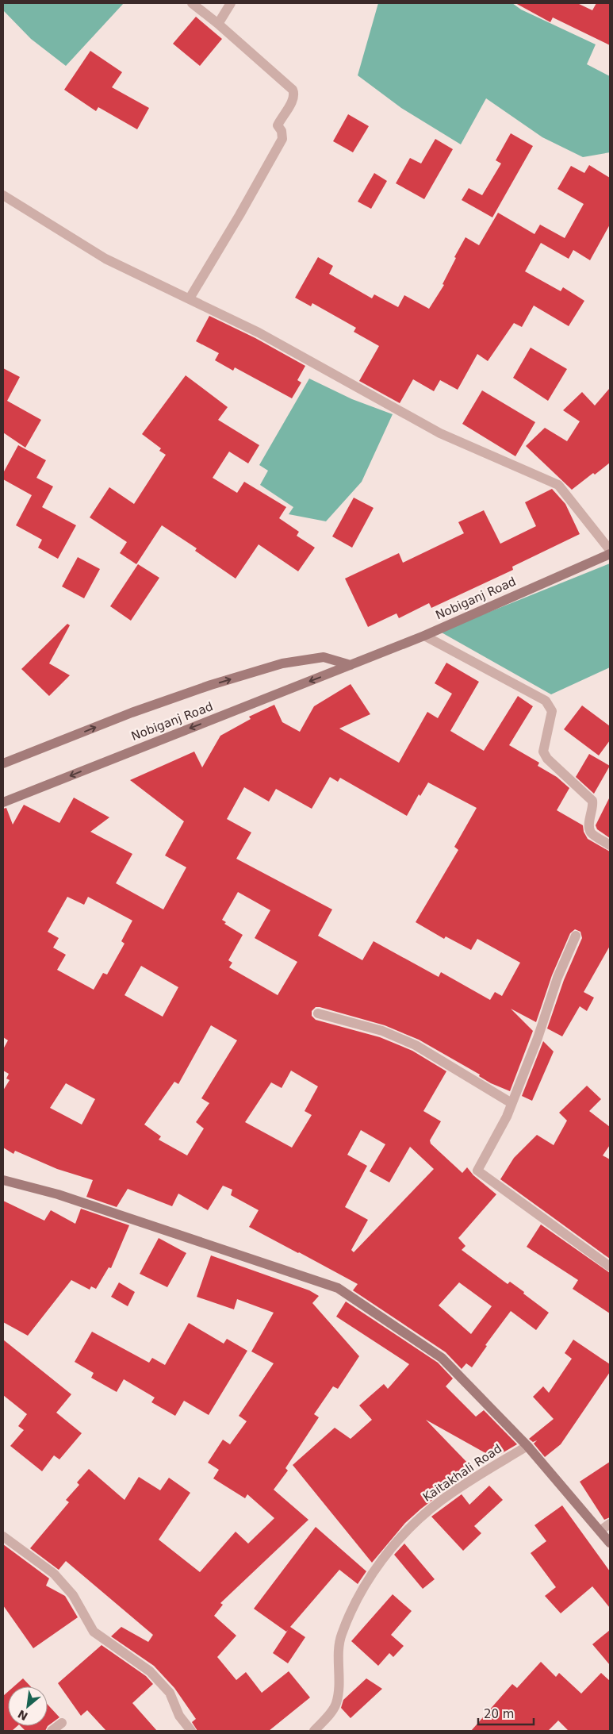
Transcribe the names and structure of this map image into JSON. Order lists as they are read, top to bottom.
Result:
{
  "streets": {
    "main road": ["Nobiganj Road"],
    "street": ["Kaitakhali Road"]
  },
  "scale_bar": "20 m",
  "north": "bottom left"
}
